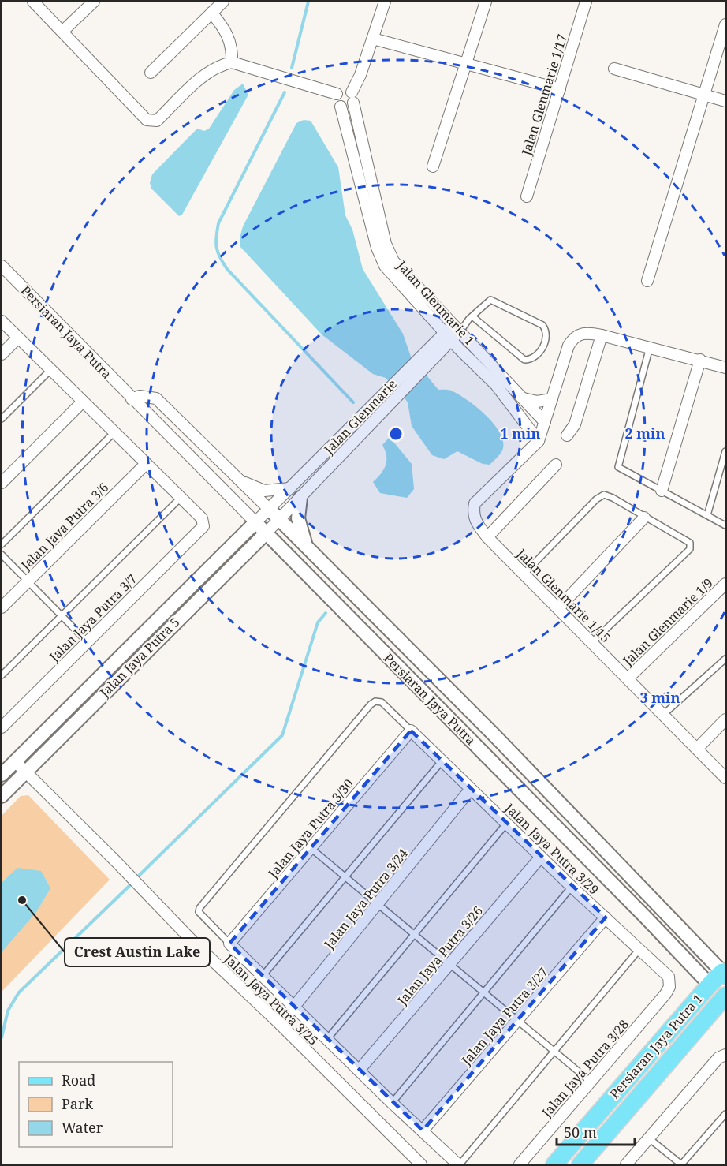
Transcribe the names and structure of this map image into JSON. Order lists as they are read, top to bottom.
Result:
{
  "streets": {
    "main road": ["Persiaran Jaya Putra", "Persiaran Jaya Putra 1"],
    "street": [
      "Jalan Glenmarie 1/17",
      "Jalan Glenmarie 1",
      "Jalan Glenmarie",
      "Jalan Jaya Putra 3/6",
      "Jalan Glenmarie 1/15",
      "Jalan Jaya Putra 3/7",
      "Jalan Glenmarie 1/9",
      "Jalan Jaya Putra 5",
      "Jalan Jaya Putra 3/30",
      "Jalan Jaya Putra 3/29",
      "Jalan Jaya Putra 3/24",
      "Jalan Jaya Putra 3/26",
      "Jalan Jaya Putra 3/25",
      "Jalan Jaya Putra 3/27",
      "Jalan Jaya Putra 3/28"
    ]
  },
  "crossings": [
    ["Jalan Glenmarie 1", "Jalan Glenmarie"],
    ["Jalan Glenmarie 1", "Jalan Glenmarie 1/15"],
    ["Persiaran Jaya Putra", "Jalan Glenmarie"],
    ["Persiaran Jaya Putra", "Jalan Jaya Putra 5"],
    ["Persiaran Jaya Putra", "Persiaran Jaya Putra 1"],
    ["Jalan Glenmarie", "Jalan Jaya Putra 5"],
    ["Jalan Glenmarie 1/15", "Jalan Glenmarie 1/9"],
    ["Jalan Jaya Putra 5", "Jalan Jaya Putra 3/25"],
    ["Jalan Jaya Putra 3/30", "Jalan Jaya Putra 3/29"],
    ["Jalan Jaya Putra 3/30", "Jalan Jaya Putra 3/25"],
    ["Jalan Jaya Putra 3/29", "Jalan Jaya Putra 3/24"],
    ["Jalan Jaya Putra 3/29", "Jalan Jaya Putra 3/26"],
    ["Jalan Jaya Putra 3/29", "Jalan Jaya Putra 3/27"],
    ["Jalan Jaya Putra 3/29", "Jalan Jaya Putra 3/28"],
    ["Jalan Jaya Putra 3/24", "Jalan Jaya Putra 3/25"],
    ["Jalan Jaya Putra 3/26", "Jalan Jaya Putra 3/25"],
    ["Jalan Jaya Putra 3/25", "Jalan Jaya Putra 3/27"]
  ],
  "places": ["Crest Austin Lake"],
  "legend": ["Road", "Park", "Water"],
  "scale_bar": "50 m",
  "rings": ["1 min", "2 min", "3 min"]
}
